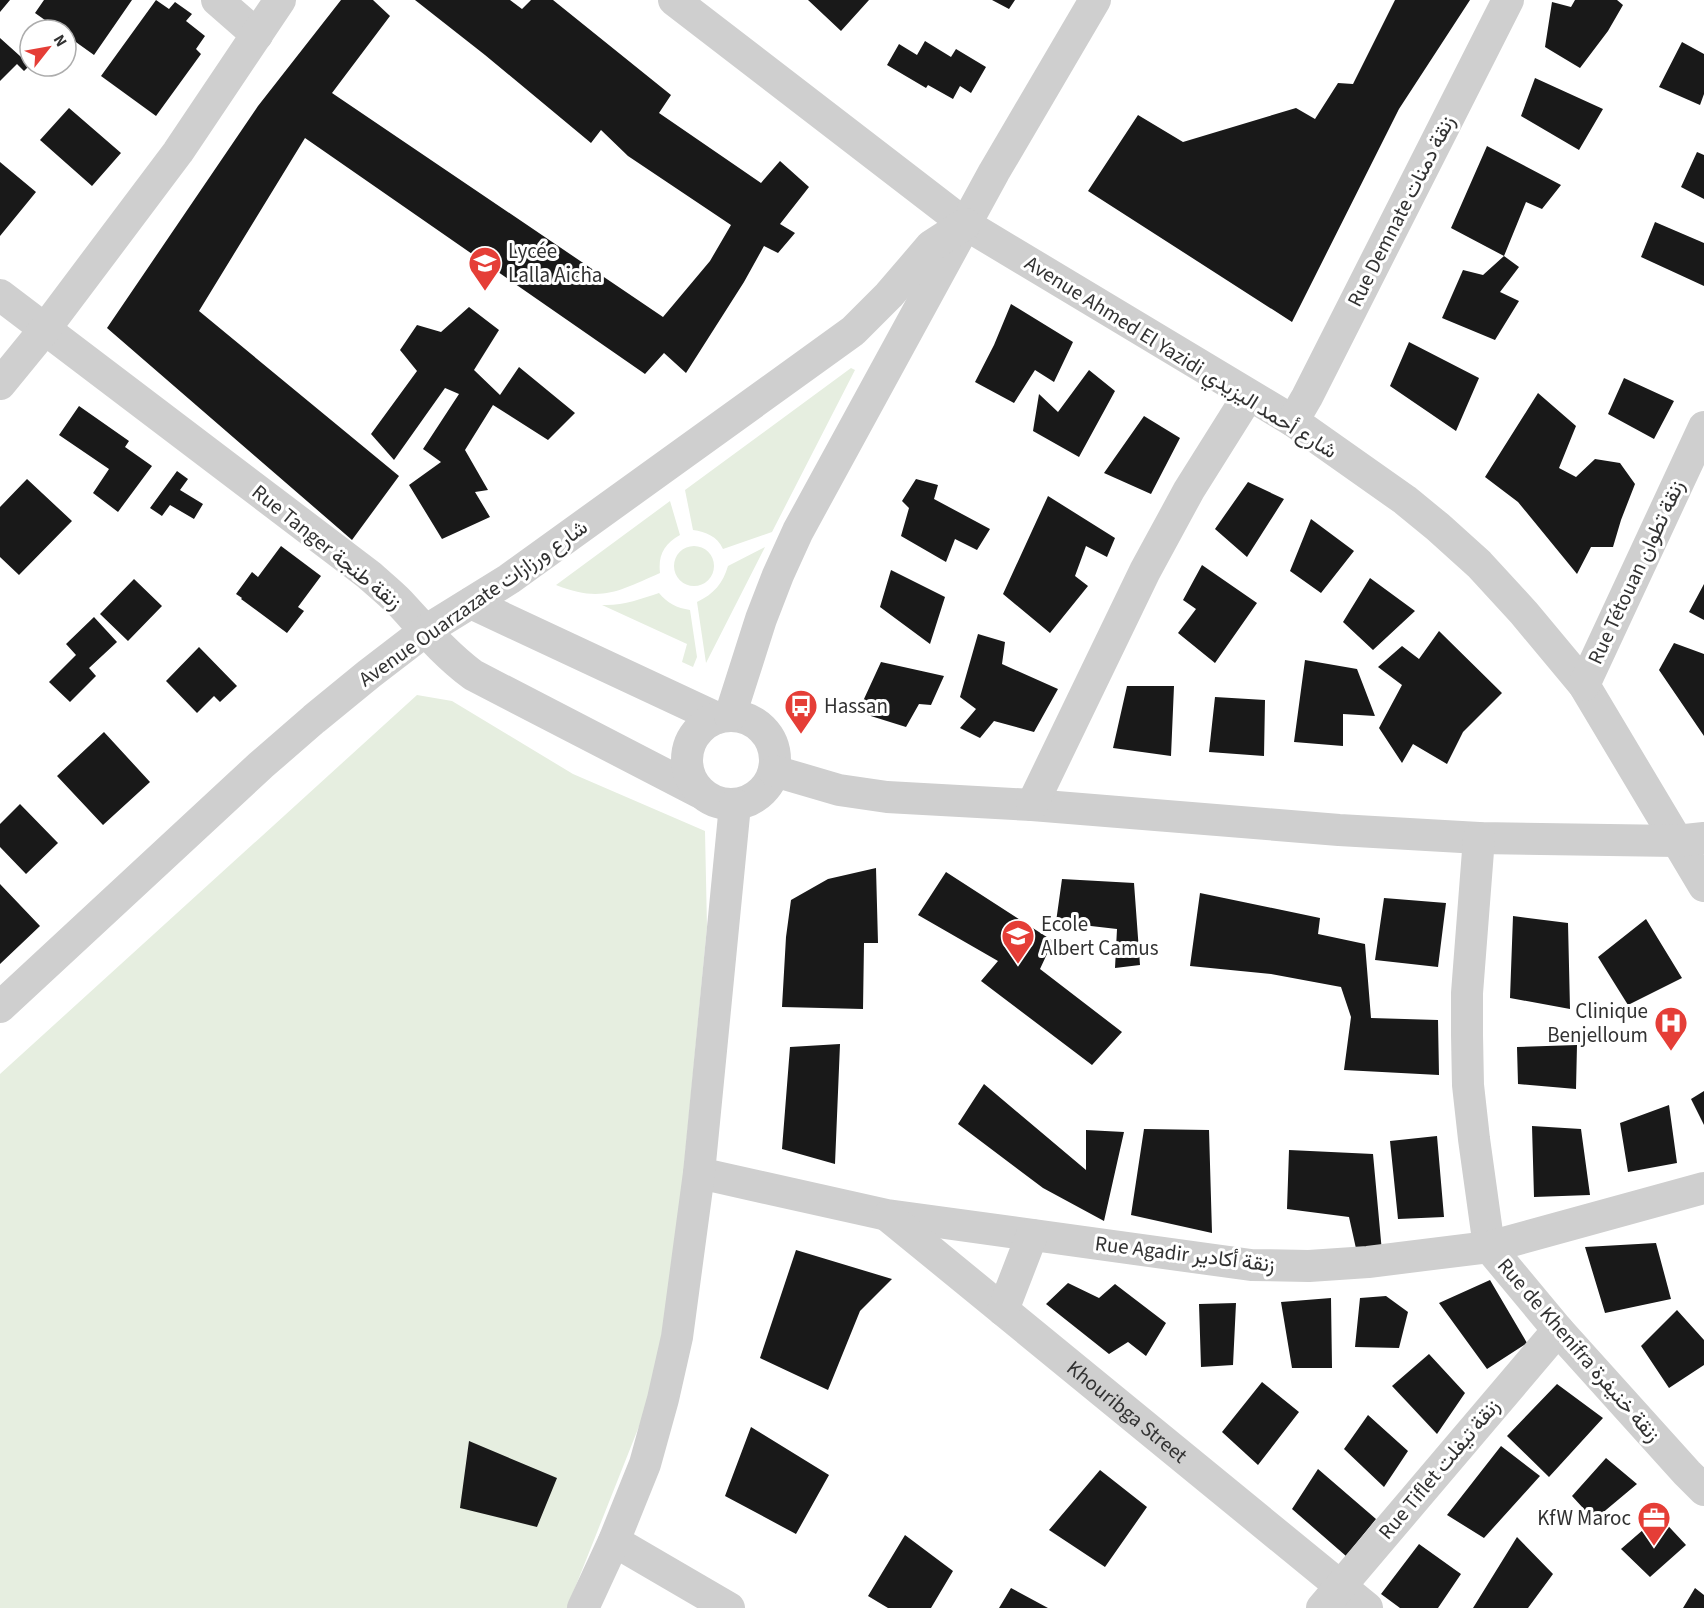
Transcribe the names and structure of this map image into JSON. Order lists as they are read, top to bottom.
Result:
{
  "streets": {
    "street": [
      "Rue Demnate زنقة دمنات",
      "Avenue Ahmed El Yazidi شارع أحمد اليزيدي",
      "Rue Tanger زنقة طنجة",
      "Rue Tétouan زنقة تطوان",
      "Avenue Ouarzazate شارع ورزازات",
      "Rue Agadir زنقة أكادير",
      "Rue de Khenifra زنقة خنيفرة",
      "Khouribga Street",
      "Rue Tiflet زنقة تيفلت"
    ]
  },
  "crossings": [
    ["Rue Demnate زنقة دمنات", "Avenue Ahmed El Yazidi شارع أحمد اليزيدي"],
    ["Avenue Ahmed El Yazidi شارع أحمد اليزيدي", "Rue Tétouan زنقة تطوان"],
    ["Avenue Ahmed El Yazidi شارع أحمد اليزيدي", "Avenue Ouarzazate شارع ورزازات"],
    ["Rue Tanger زنقة طنجة", "Avenue Ouarzazate شارع ورزازات"],
    ["Rue Agadir زنقة أكادير", "Rue de Khenifra زنقة خنيفرة"],
    ["Rue Agadir زنقة أكادير", "Khouribga Street"],
    ["Rue de Khenifra زنقة خنيفرة", "Rue Tiflet زنقة تيفلت"],
    ["Khouribga Street", "Rue Tiflet زنقة تيفلت"]
  ],
  "places": {
    "school or university": ["Lycée Lalla Aicha", "Ecole Albert Camus"],
    "bus stop": ["Hassan"],
    "hospital": ["Clinique Benjelloum"],
    "office": ["KfW Maroc"]
  },
  "north": "top right"
}
